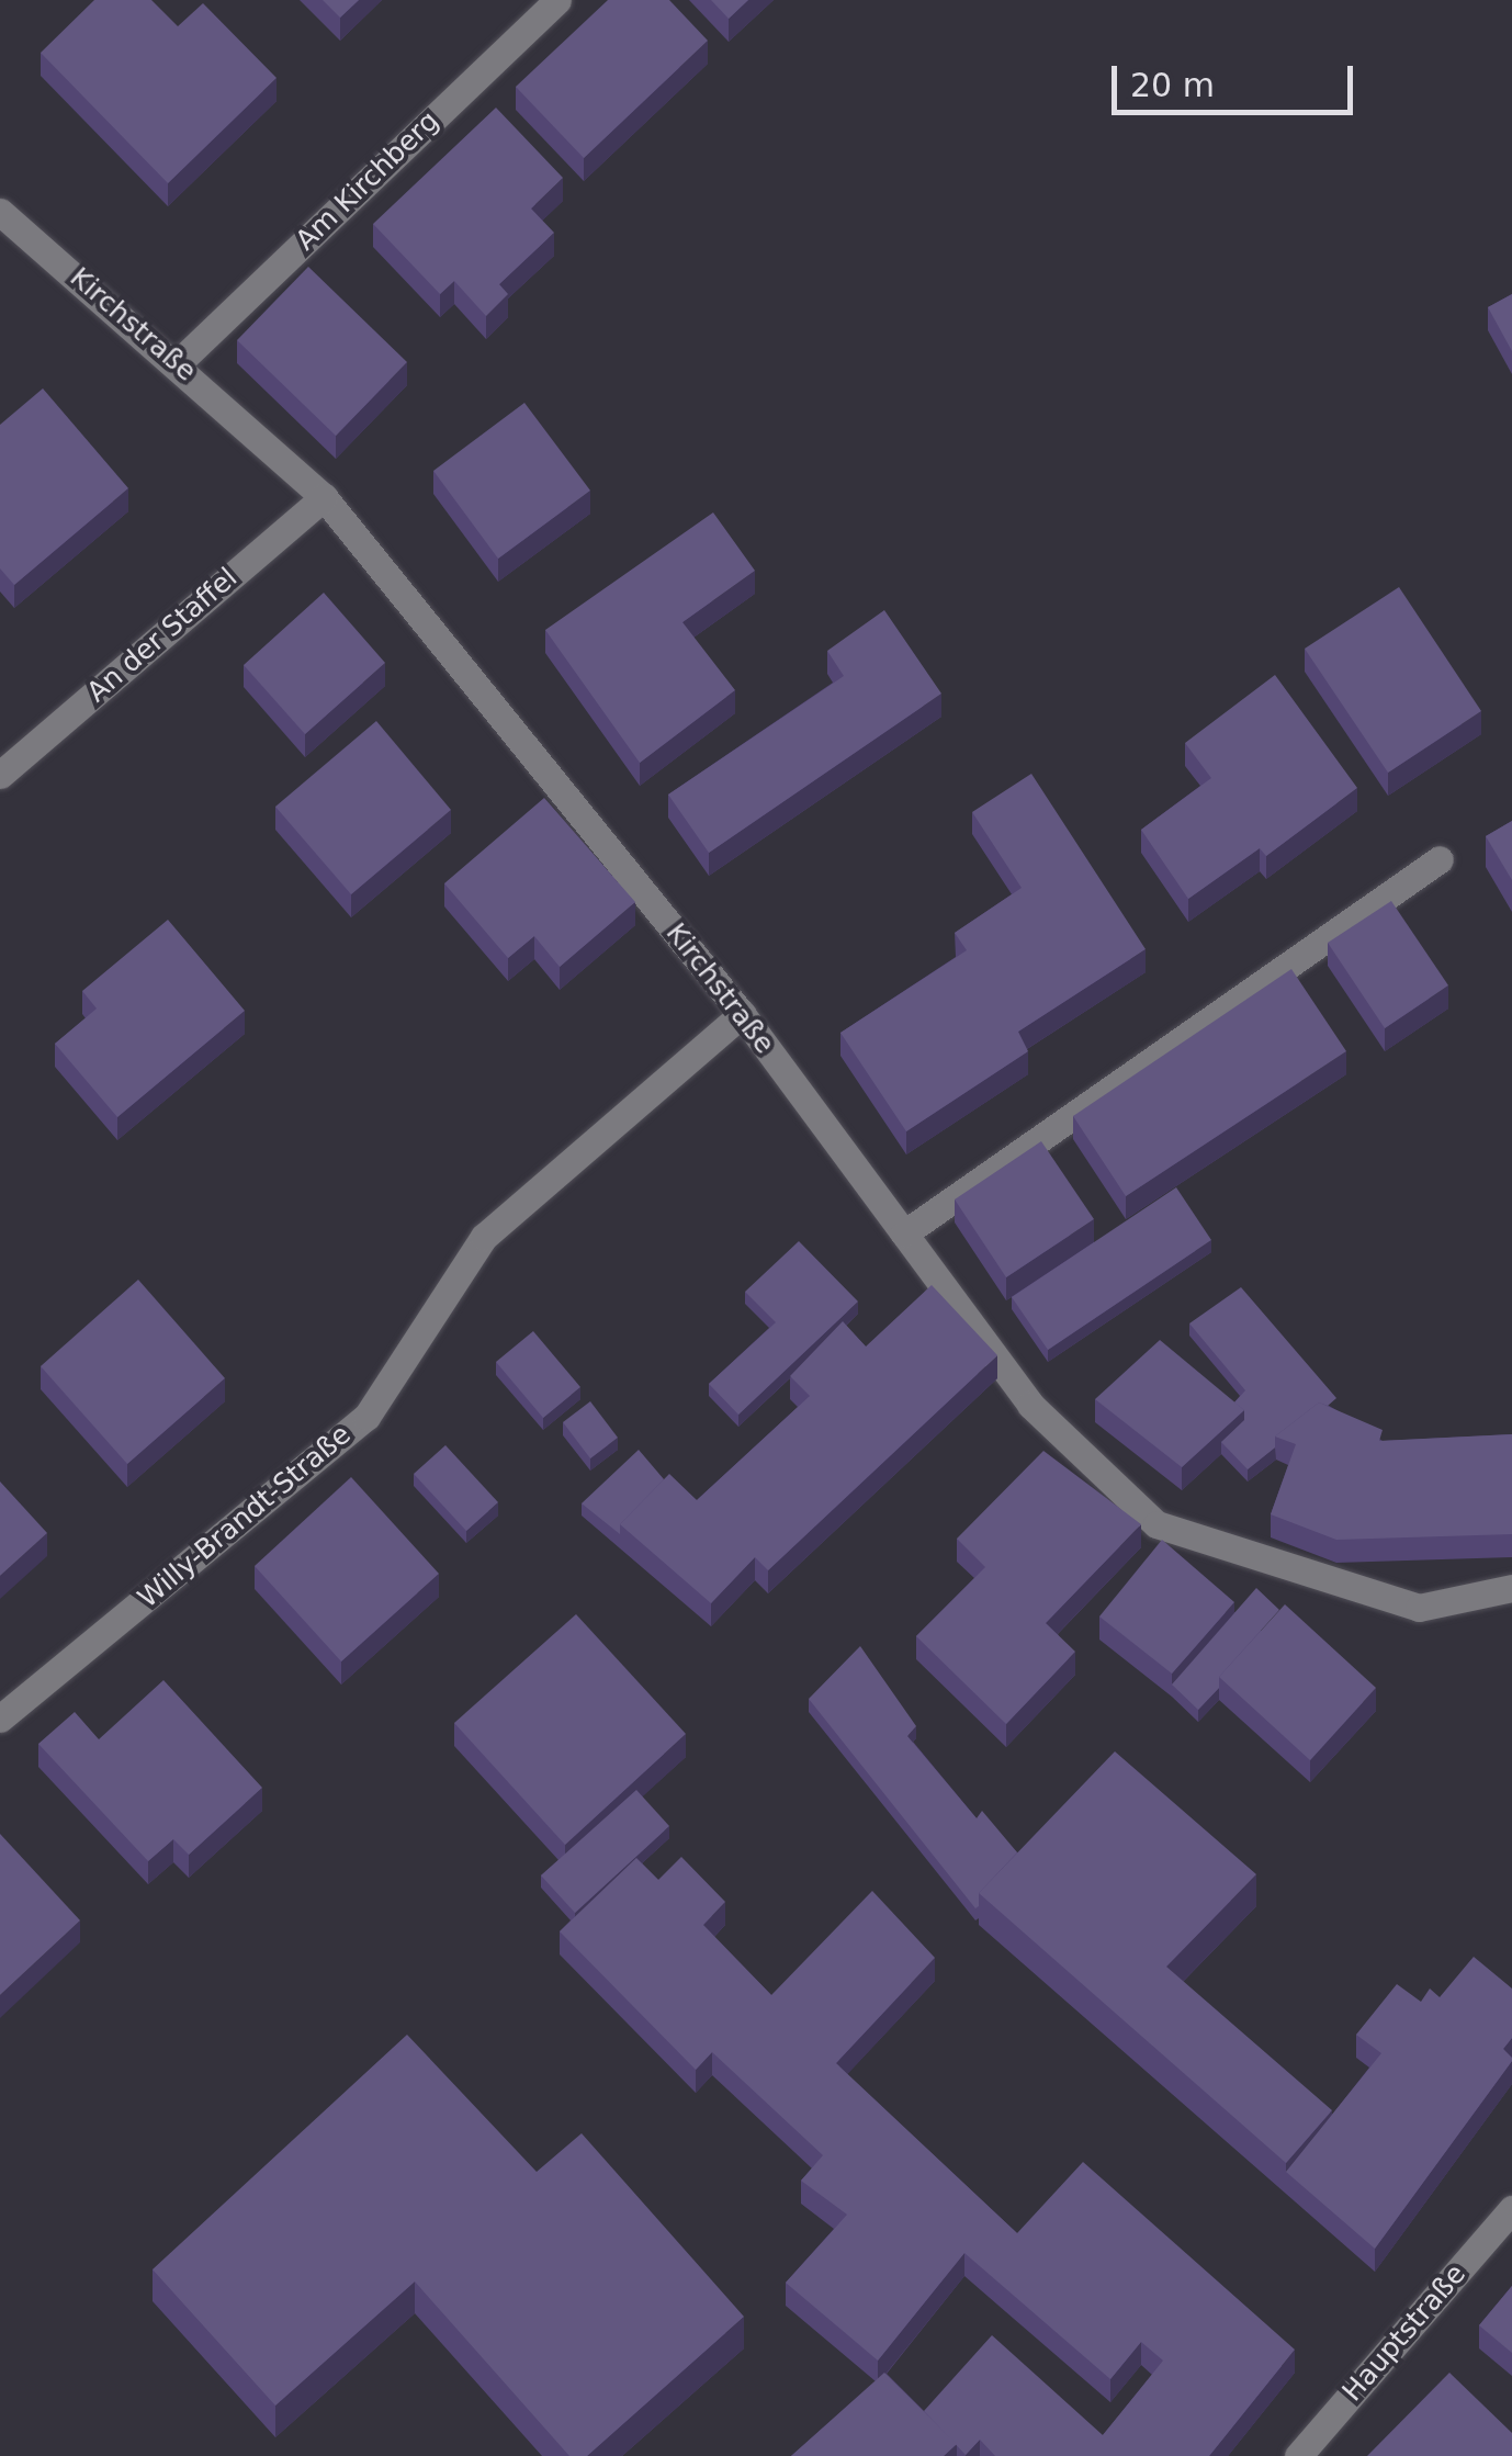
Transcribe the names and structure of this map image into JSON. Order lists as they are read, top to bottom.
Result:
{
  "streets": {
    "street": [
      "Am Kirchberg",
      "Kirchstraße",
      "An der Staffel",
      "Willy-Brandt-Straße",
      "Hauptstraße"
    ]
  },
  "crossings": [
    ["Am Kirchberg", "Kirchstraße"],
    ["Kirchstraße", "An der Staffel"],
    ["Kirchstraße", "Willy-Brandt-Straße"]
  ],
  "scale_bar": "20 m"
}
